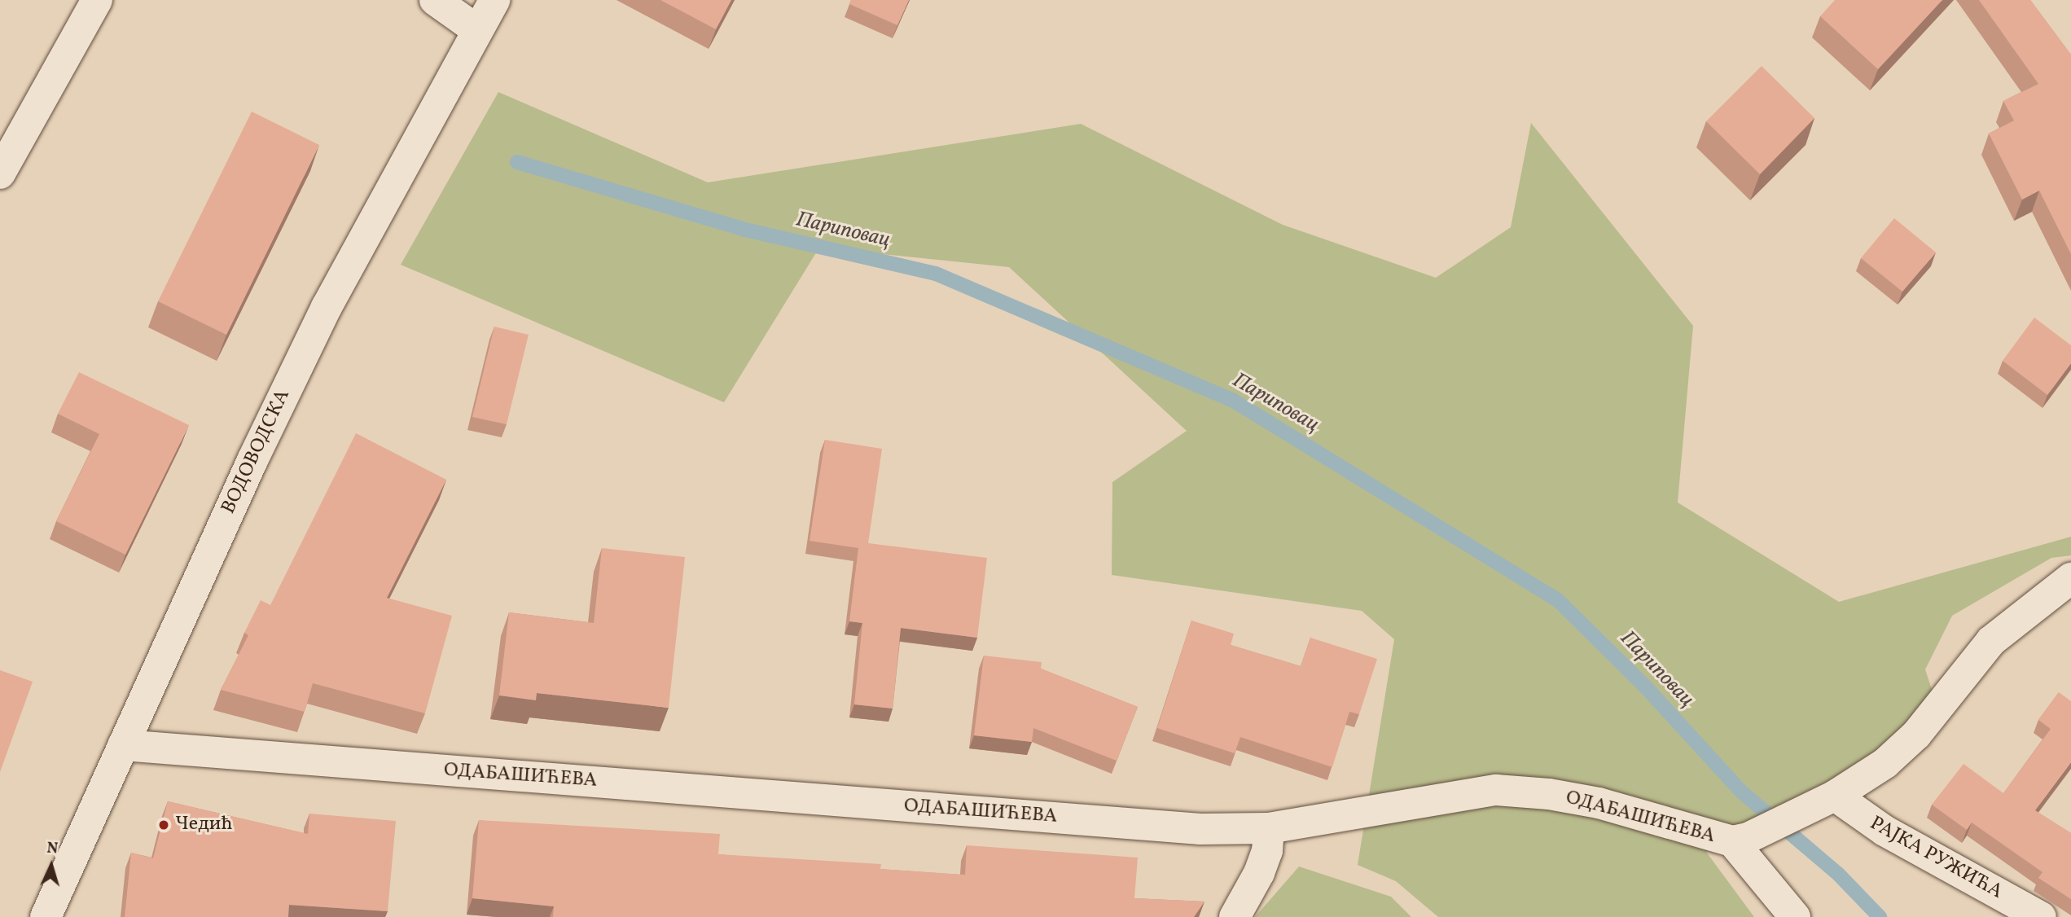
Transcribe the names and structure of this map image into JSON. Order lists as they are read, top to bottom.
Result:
{
  "streets": {
    "street": ["ВОДОВОДСКА", "ОДАБАШИЋЕВА", "РАЈКА РУЖИЋА"]
  },
  "crossings": [
    ["ВОДОВОДСКА", "ОДАБАШИЋЕВА"]
  ],
  "water": ["Париповац"],
  "places": ["Чедић"],
  "north": "top"
}
